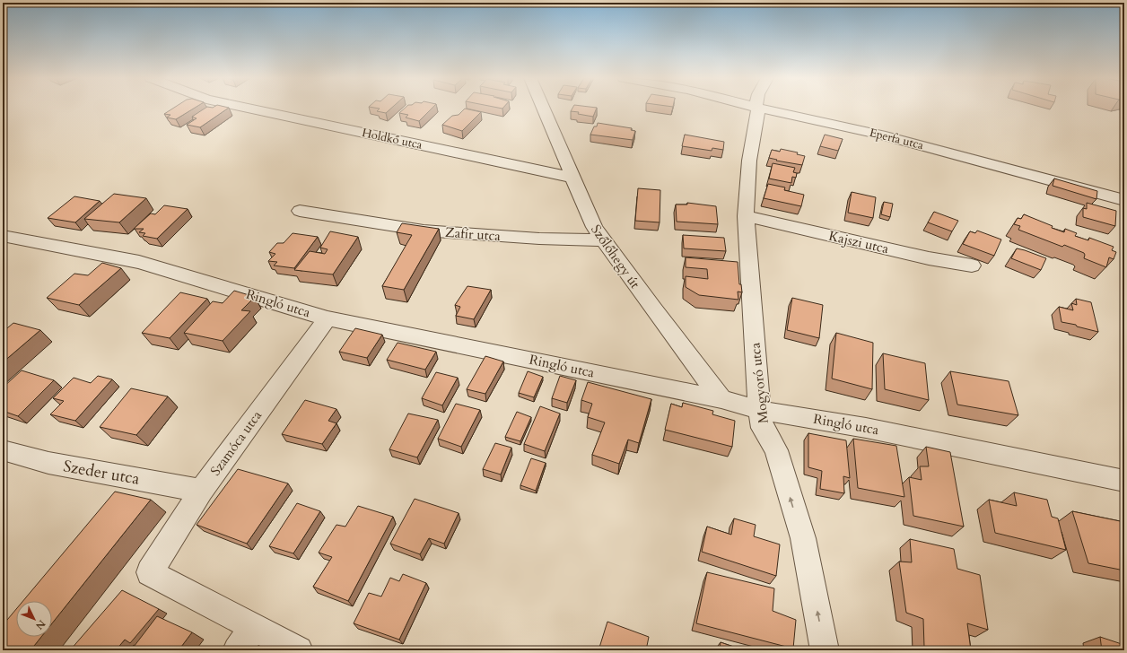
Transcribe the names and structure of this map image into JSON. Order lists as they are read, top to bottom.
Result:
{
  "streets": {
    "street": [
      "Holdkő utca",
      "Eperfa utca",
      "Zafír utca",
      "Kajszi utca",
      "Szőlőhegy út",
      "Ringló utca",
      "Mogyoró utca",
      "Szamóca utca",
      "Szeder utca"
    ]
  },
  "crossings": [
    ["Holdkő utca", "Szőlőhegy út"],
    ["Zafír utca", "Szőlőhegy út"],
    ["Kajszi utca", "Mogyoró utca"],
    ["Szőlőhegy út", "Ringló utca"],
    ["Ringló utca", "Mogyoró utca"],
    ["Ringló utca", "Szamóca utca"],
    ["Szamóca utca", "Szeder utca"]
  ],
  "one_way": ["Mogyoró utca"],
  "north": "bottom right"
}
